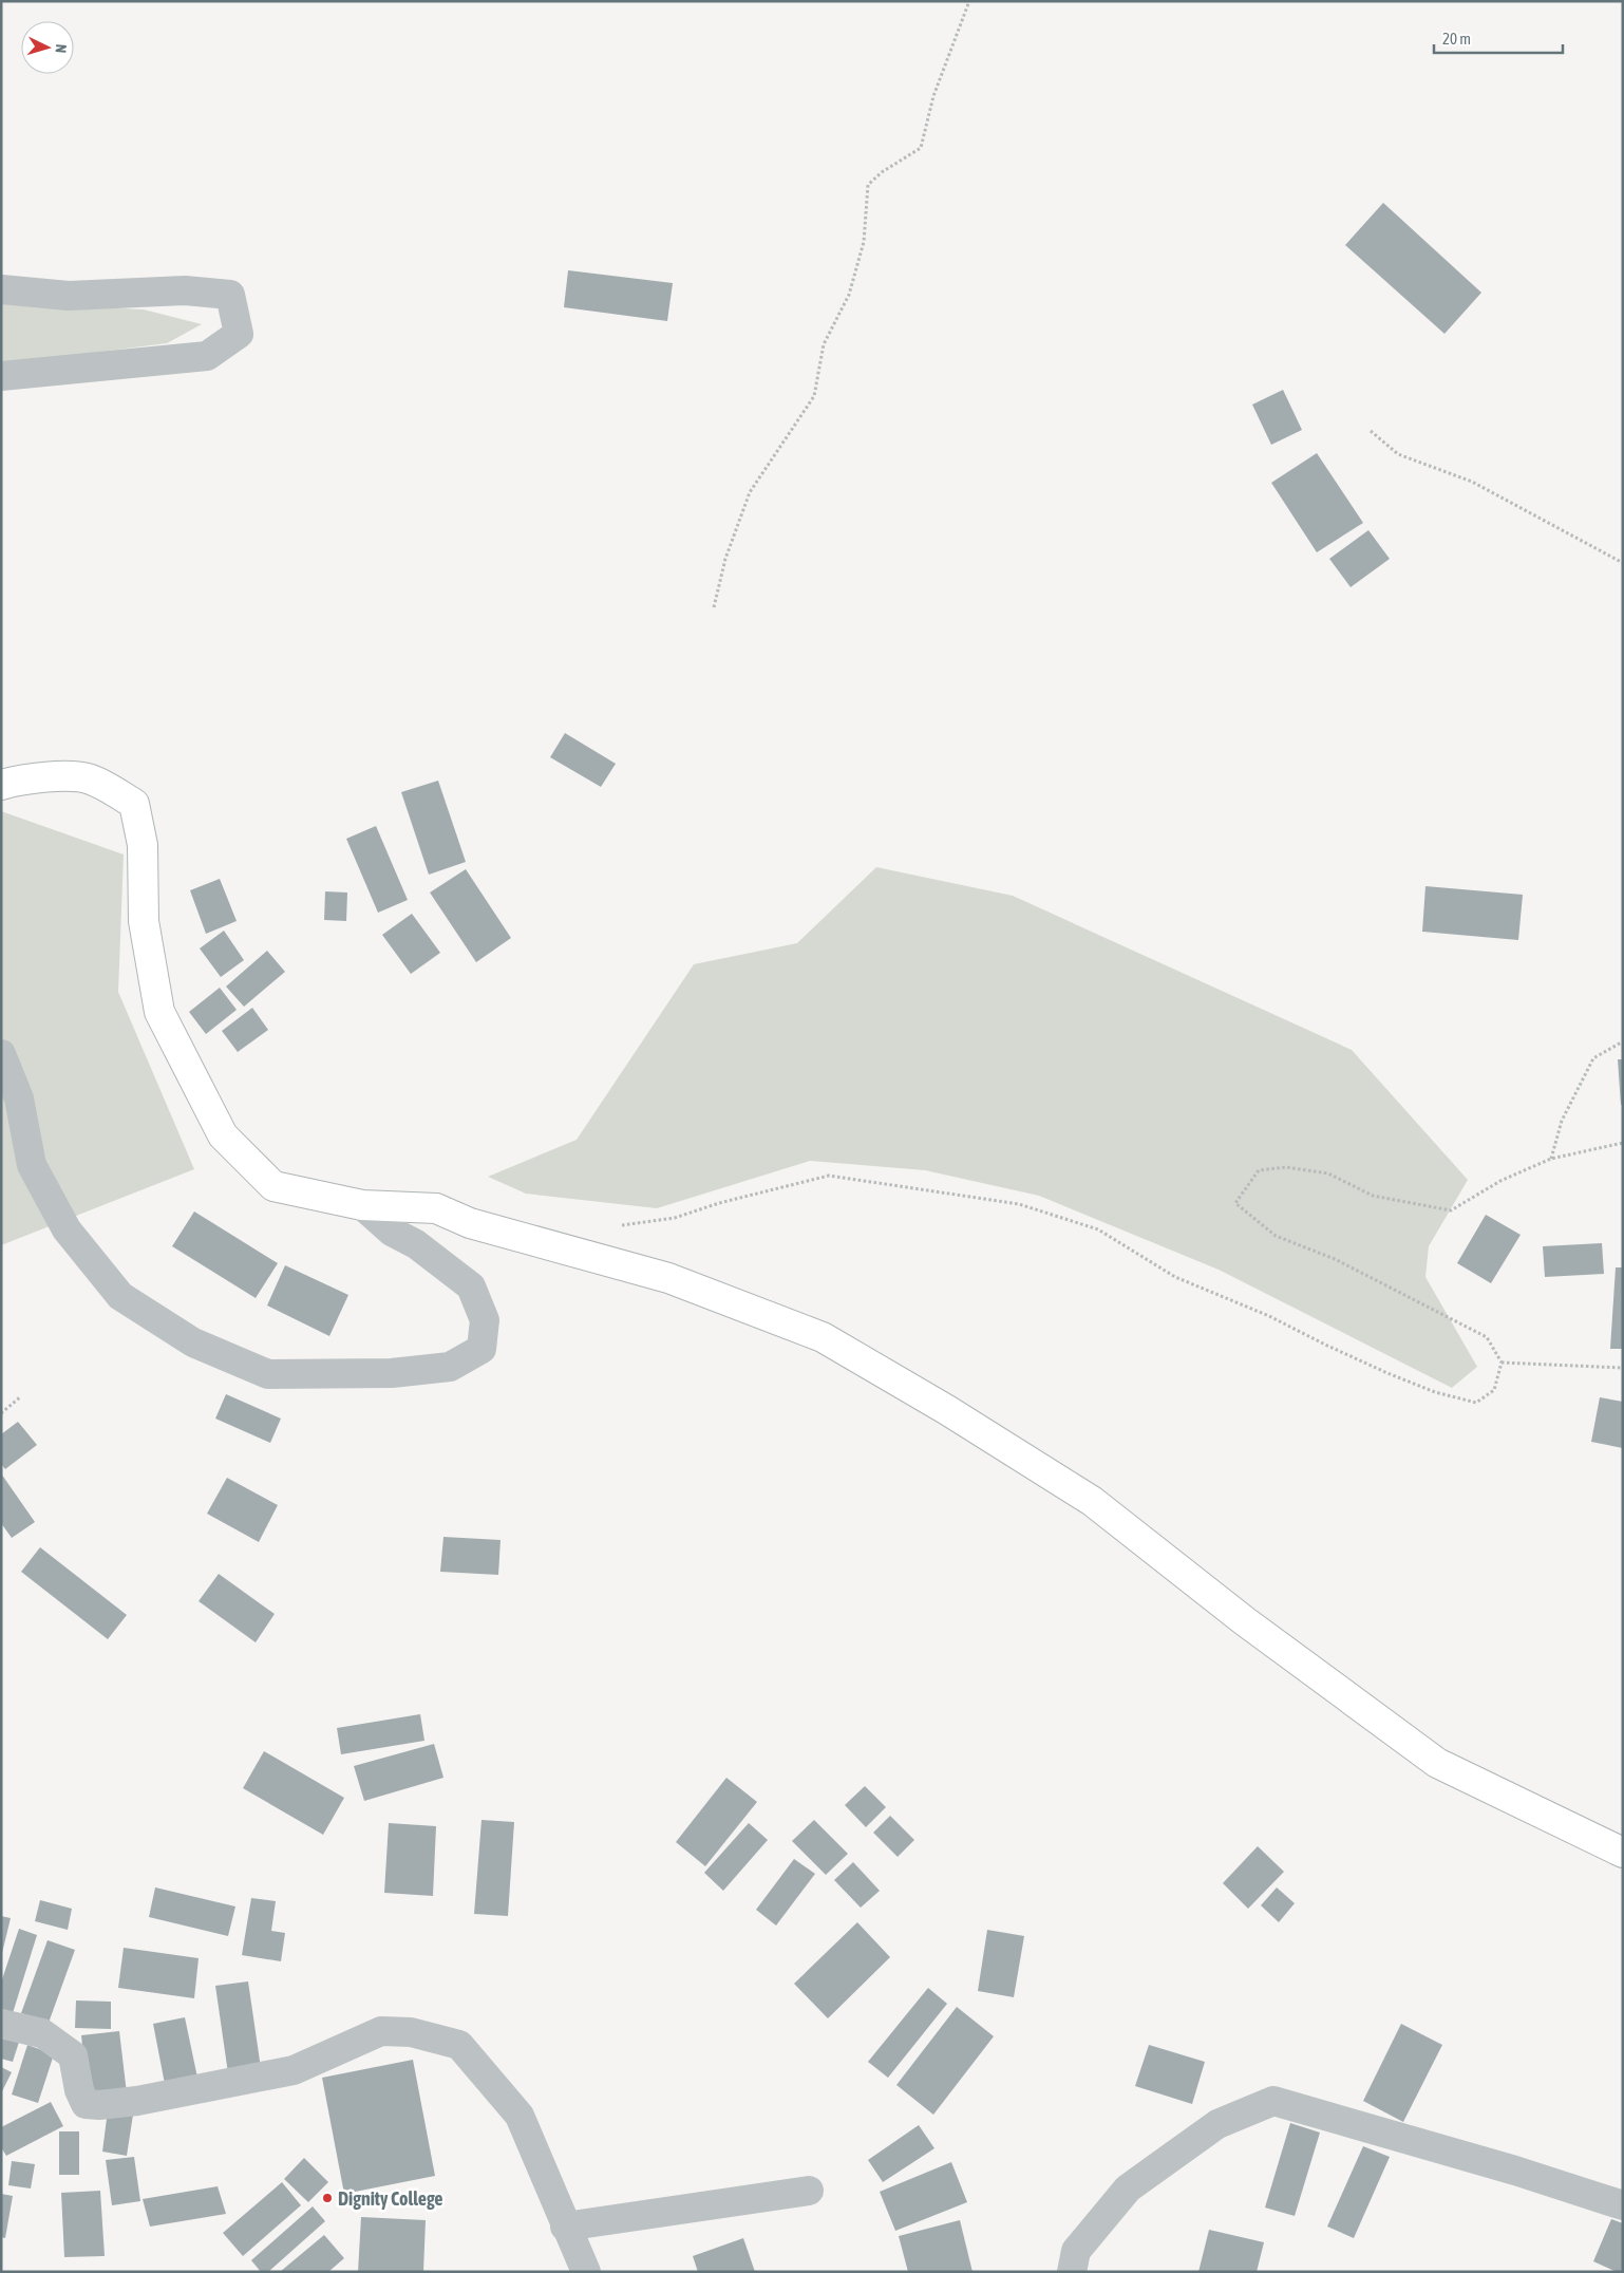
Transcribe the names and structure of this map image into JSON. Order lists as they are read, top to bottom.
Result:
{
  "places": ["Dignity College"],
  "scale_bar": "20 m",
  "north": "right"
}
